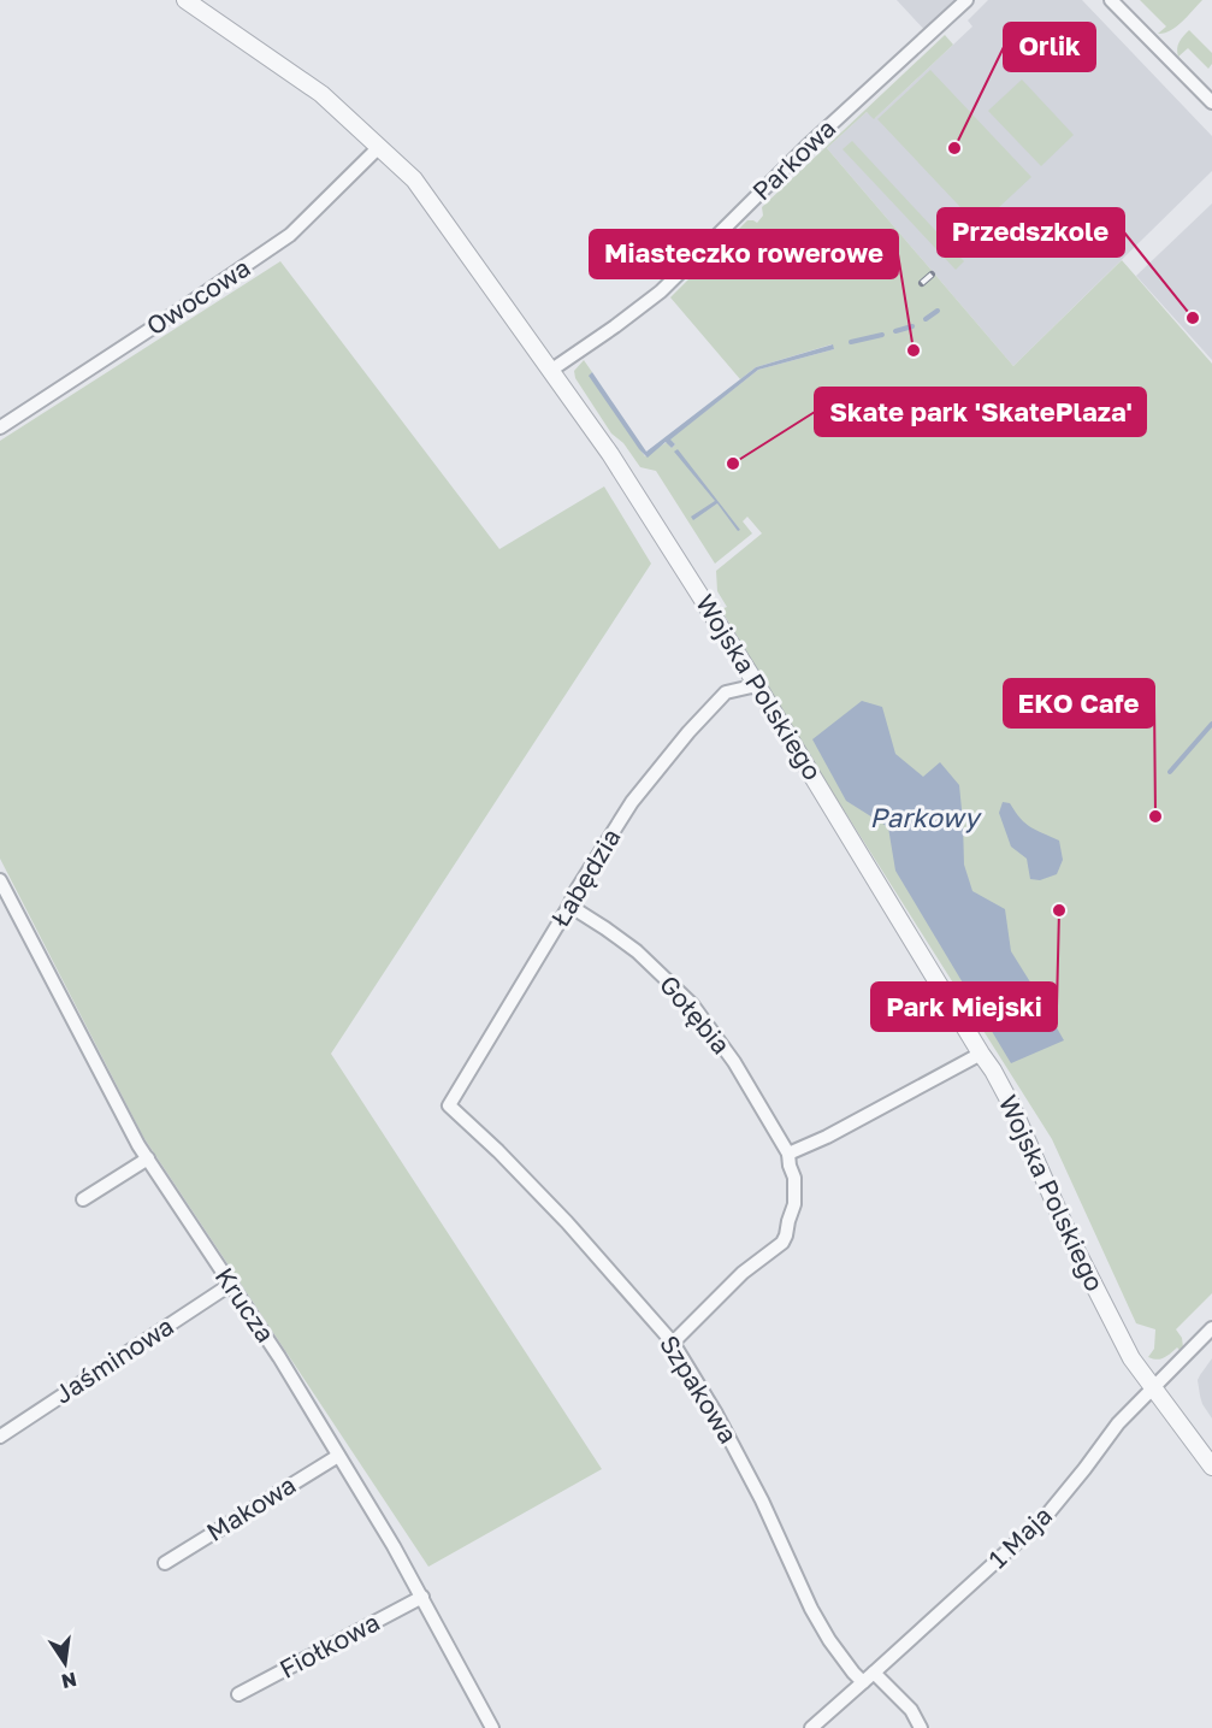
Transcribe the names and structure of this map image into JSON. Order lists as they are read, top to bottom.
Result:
{
  "streets": {
    "street": [
      "Parkowa",
      "Owocowa",
      "Wojska Polskiego",
      "Łabędzia",
      "Gołębia",
      "Krucza",
      "Jaśminowa",
      "Szpakowa",
      "Makowa",
      "1 Maja",
      "Fiołkowa"
    ]
  },
  "crossings": [
    ["Parkowa", "Wojska Polskiego"],
    ["Owocowa", "Wojska Polskiego"],
    ["Wojska Polskiego", "Łabędzia"],
    ["Wojska Polskiego", "1 Maja"],
    ["Łabędzia", "Gołębia"],
    ["Łabędzia", "Szpakowa"],
    ["Krucza", "Jaśminowa"],
    ["Krucza", "Makowa"],
    ["Krucza", "Fiołkowa"],
    ["Szpakowa", "1 Maja"]
  ],
  "water": ["Parkowy"],
  "places": [
    "Orlik",
    "Przedszkole",
    "Miasteczko rowerowe",
    "Skate park 'SkatePlaza'",
    "EKO Cafe",
    "Park Miejski"
  ],
  "north": "bottom"
}
